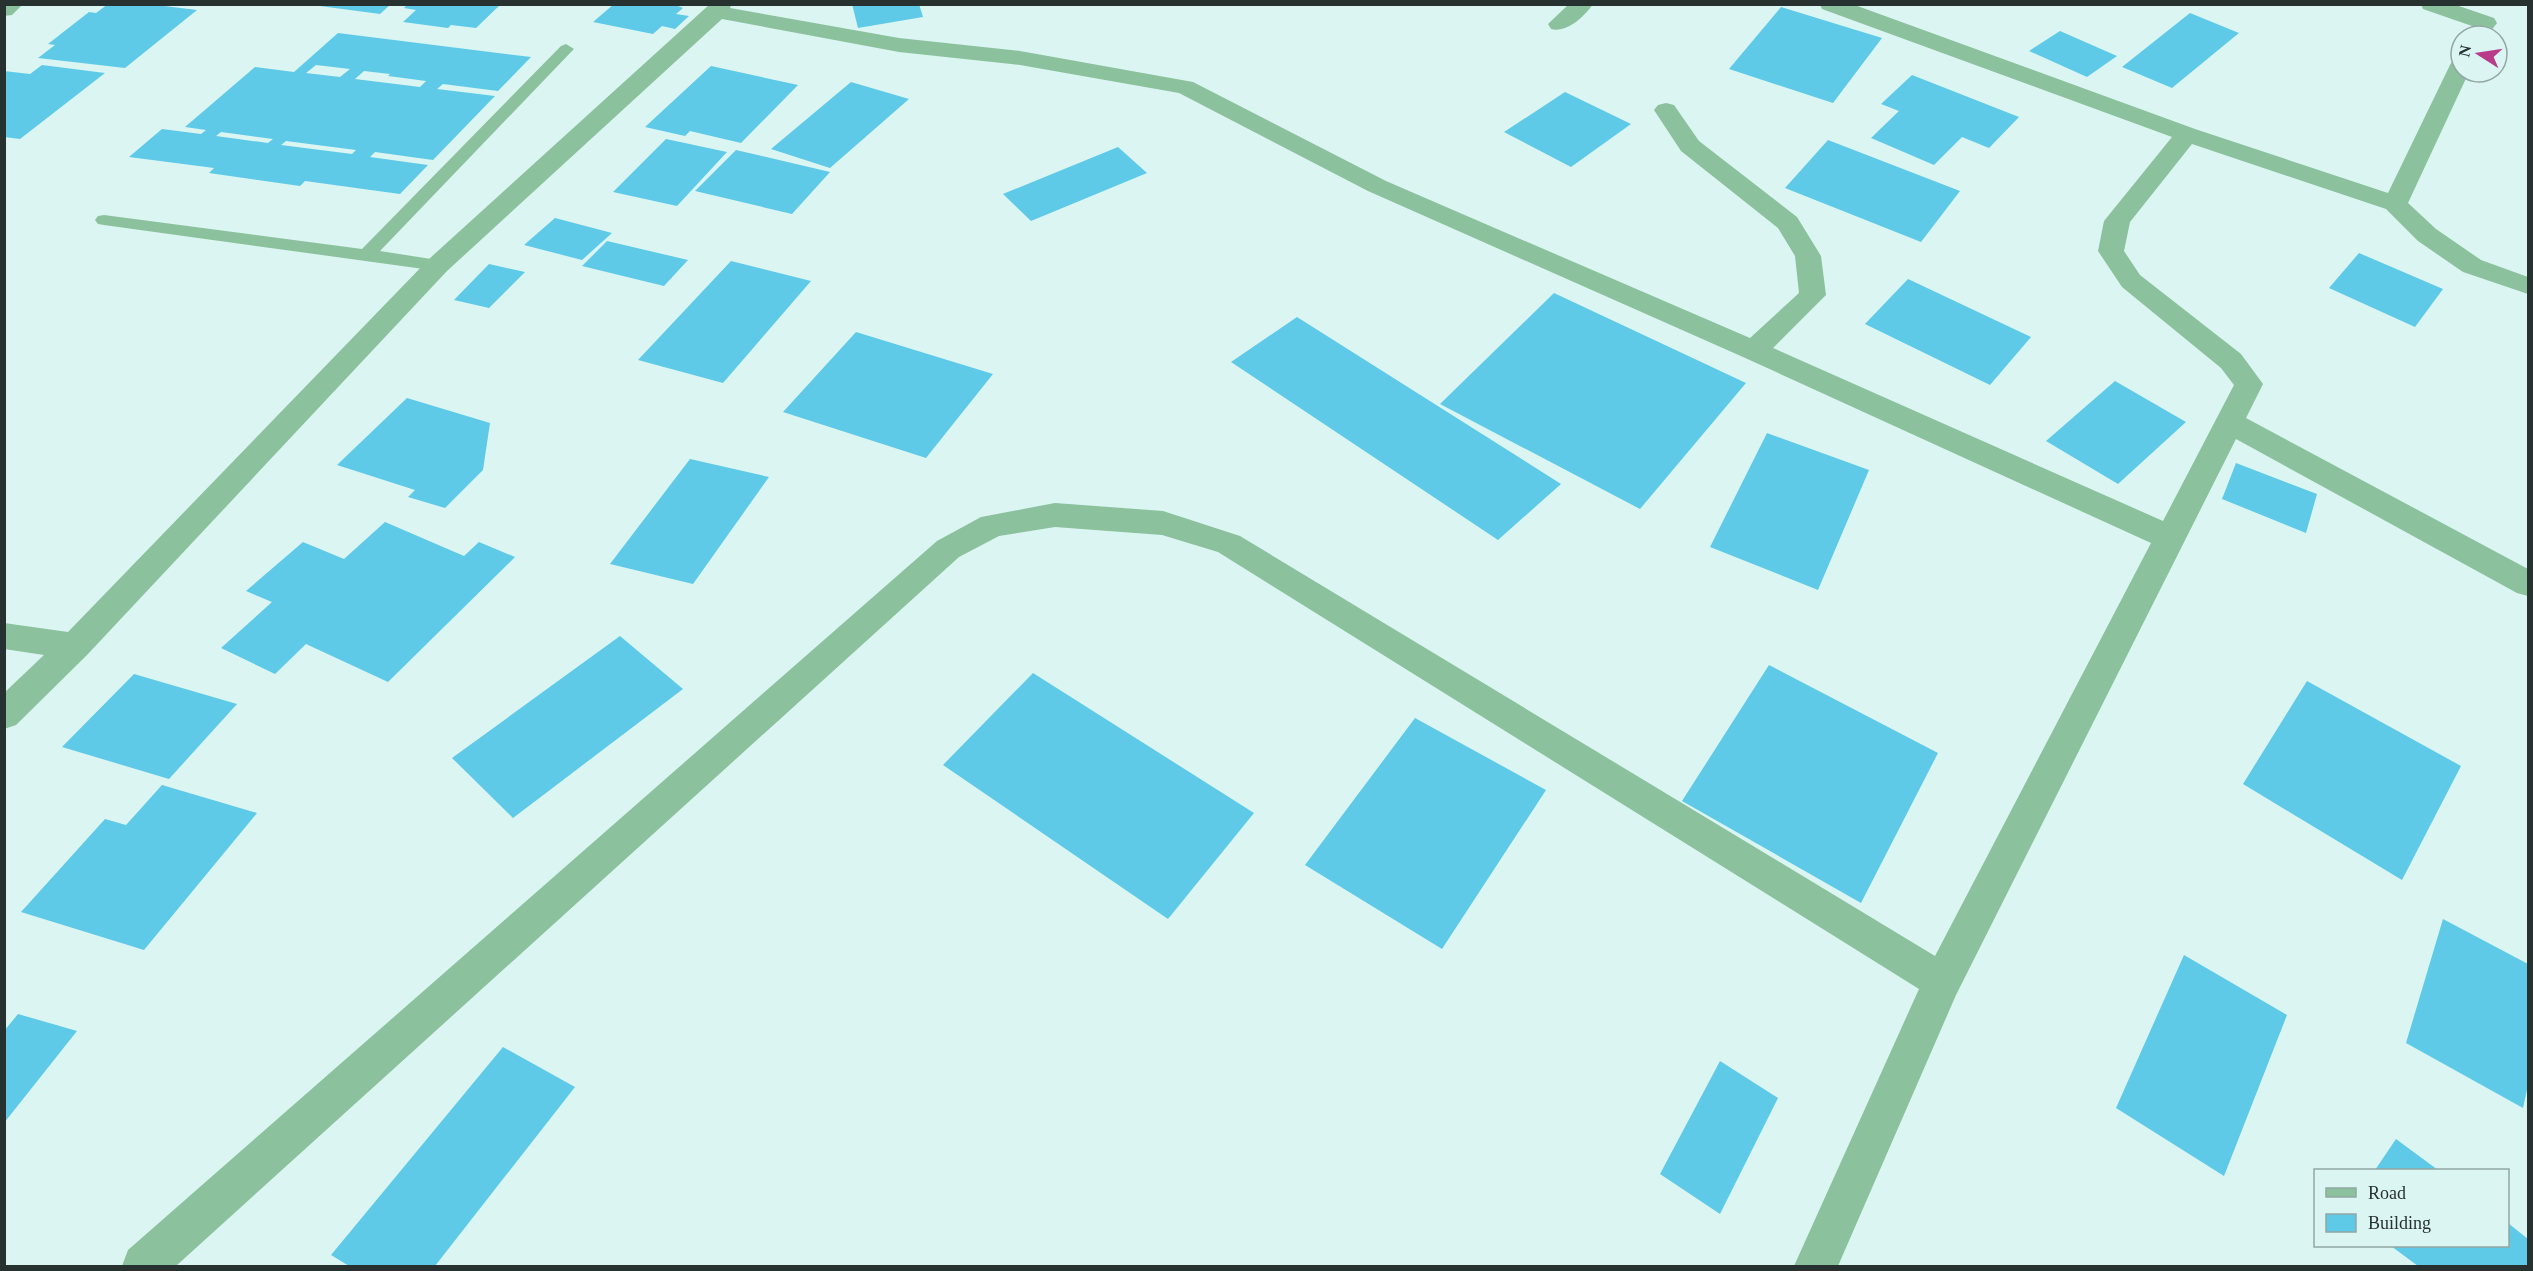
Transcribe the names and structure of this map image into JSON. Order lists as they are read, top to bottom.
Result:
{
  "legend": ["Road", "Building"],
  "north": "left"
}
